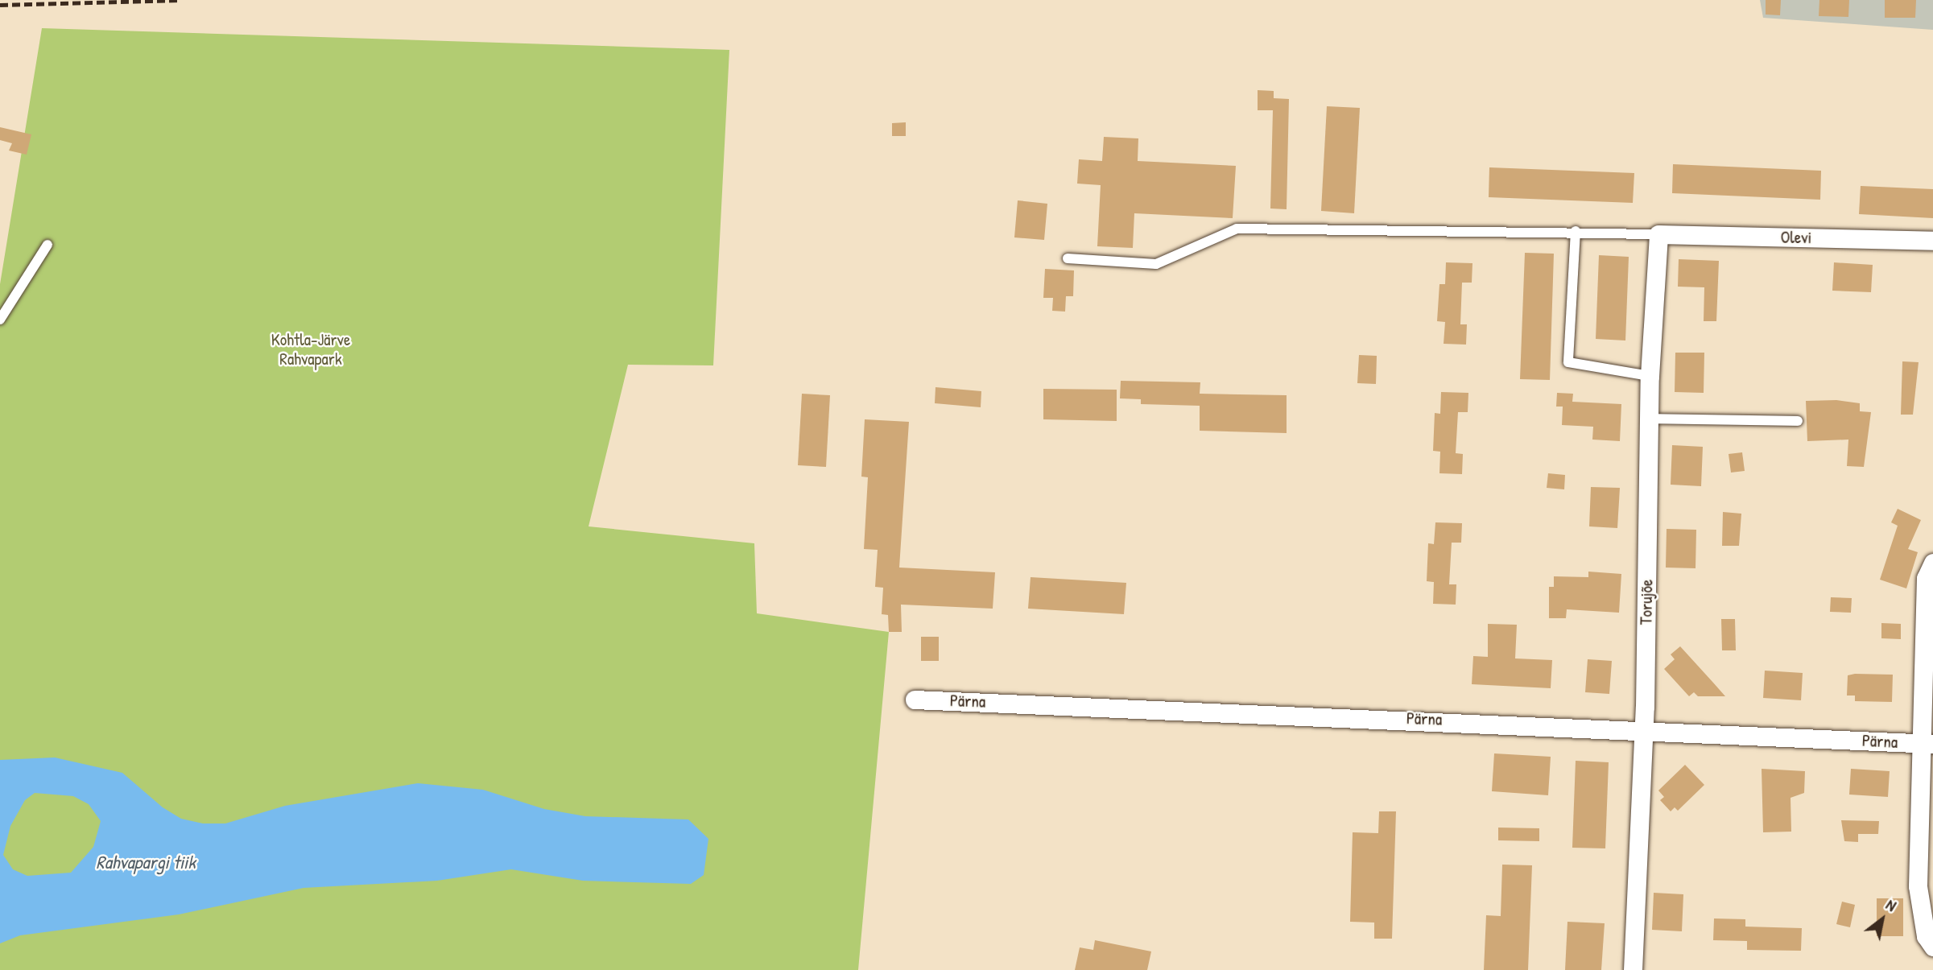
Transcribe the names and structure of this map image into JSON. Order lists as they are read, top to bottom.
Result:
{
  "streets": {
    "street": ["Olevi", "Torujõe", "Pärna"]
  },
  "crossings": [
    ["Olevi", "Torujõe"],
    ["Torujõe", "Pärna"]
  ],
  "water": ["Rahvapargi tiik"],
  "parks": ["Kohtla-Järve Rahvapark"],
  "north": "top right"
}
